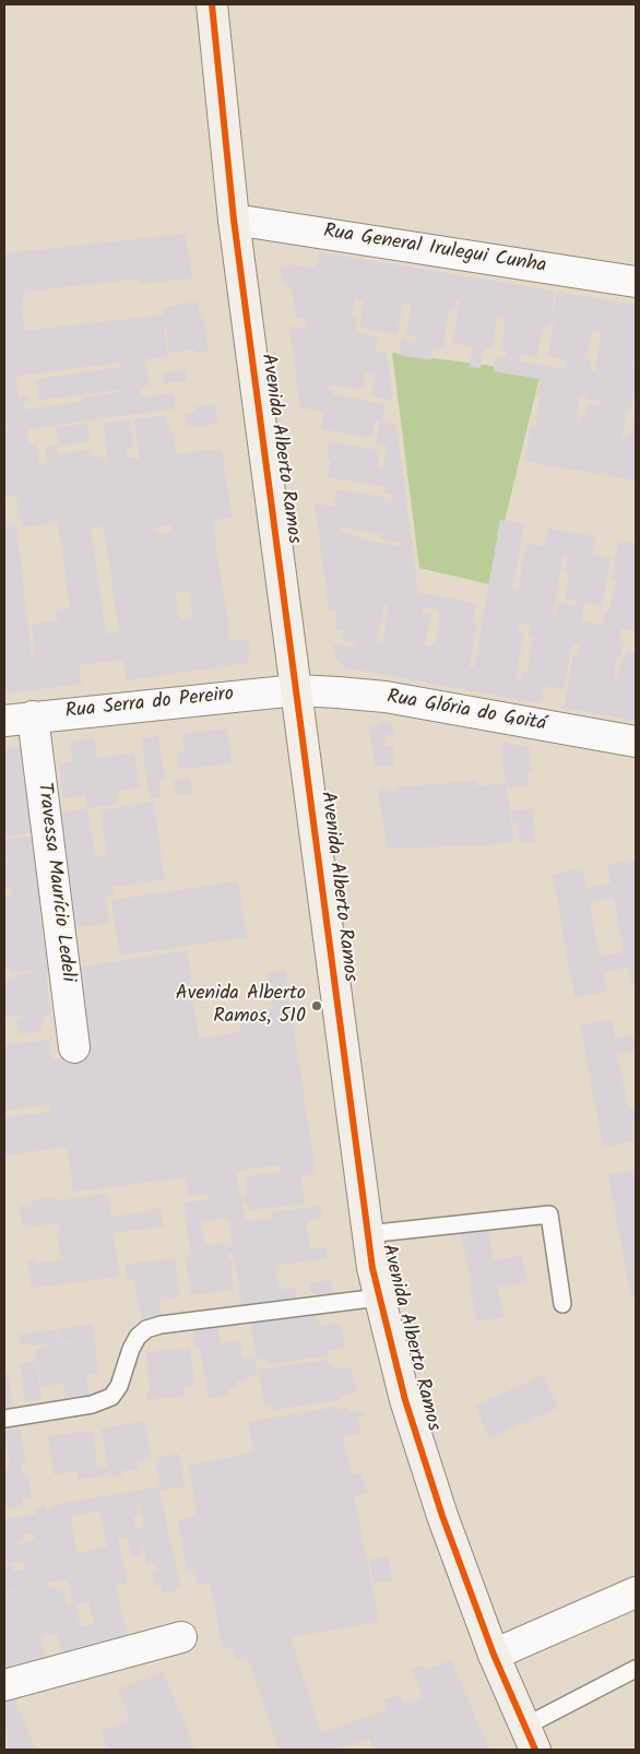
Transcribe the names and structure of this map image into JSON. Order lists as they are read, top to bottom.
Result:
{
  "streets": {
    "main road": ["Avenida Alberto Ramos"],
    "street": [
      "Rua General Irulegui Cunha",
      "Rua Serra do Pereiro",
      "Rua Glória do Goitá",
      "Travessa Maurício Ledeli"
    ]
  },
  "crossings": [
    ["Rua General Irulegui Cunha", "Avenida Alberto Ramos"],
    ["Avenida Alberto Ramos", "Rua Serra do Pereiro"],
    ["Avenida Alberto Ramos", "Rua Glória do Goitá"],
    ["Rua Serra do Pereiro", "Rua Glória do Goitá"],
    ["Rua Serra do Pereiro", "Travessa Maurício Ledeli"]
  ],
  "places": ["Avenida Alberto Ramos, 510"]
}
